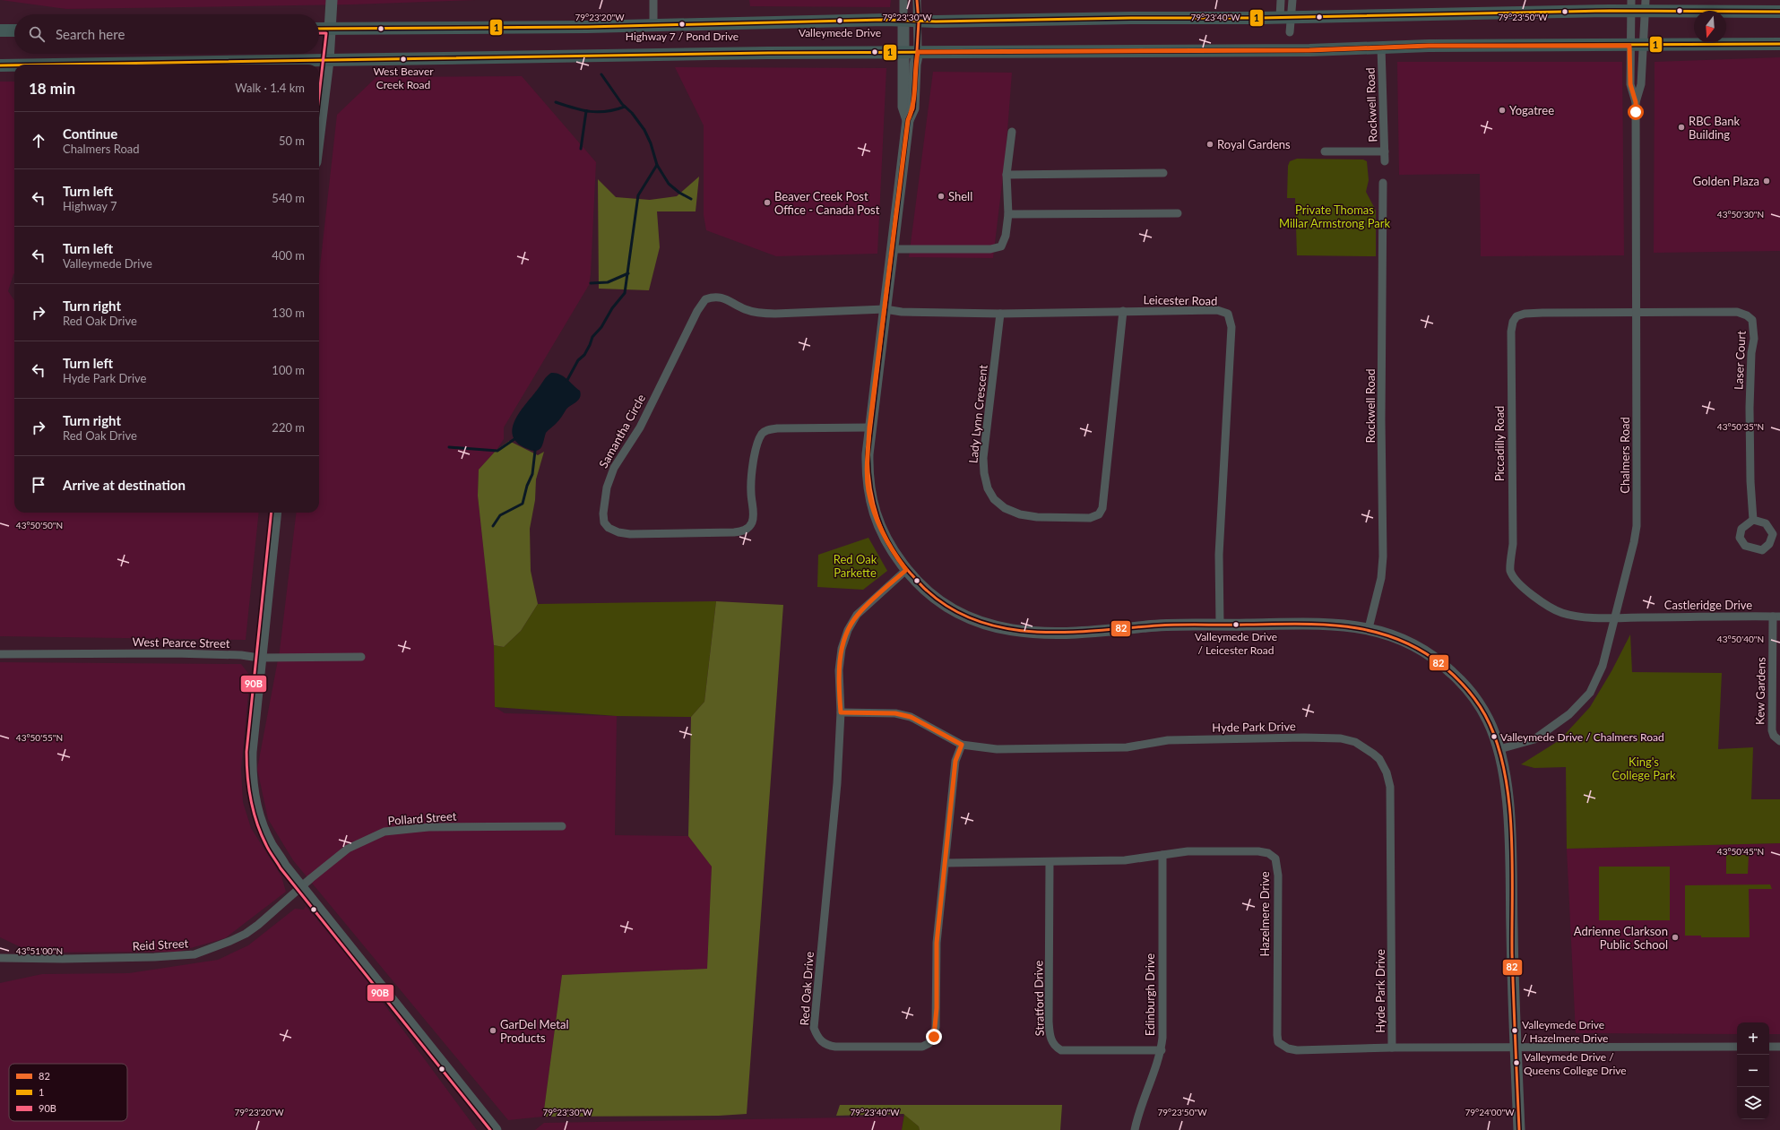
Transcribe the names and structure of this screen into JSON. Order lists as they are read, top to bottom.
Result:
{
  "streets": {
    "street": [
      "Rockwell Road",
      "Leicester Road",
      "Laser Court",
      "Lady Lynn Crescent",
      "Samantha Circle",
      "Piccadilly Road",
      "Chalmers Road",
      "Castleridge Drive",
      "West Pearce Street",
      "Kew Gardens",
      "Hyde Park Drive",
      "Pollard Street",
      "Hazelmere Drive",
      "Reid Street",
      "Red Oak Drive",
      "Edinburgh Drive",
      "Stratford Drive"
    ]
  },
  "crossings": [
    ["Leicester Road", "Lady Lynn Crescent"],
    ["Leicester Road", "Samantha Circle"],
    ["Laser Court", "Piccadilly Road"],
    ["Laser Court", "Chalmers Road"],
    ["Piccadilly Road", "Chalmers Road"],
    ["Piccadilly Road", "Castleridge Drive"],
    ["Chalmers Road", "Castleridge Drive"],
    ["Castleridge Drive", "Kew Gardens"],
    ["Hyde Park Drive", "Hazelmere Drive"],
    ["Hyde Park Drive", "Red Oak Drive"],
    ["Pollard Street", "Reid Street"],
    ["Hazelmere Drive", "Red Oak Drive"],
    ["Hazelmere Drive", "Edinburgh Drive"],
    ["Hazelmere Drive", "Stratford Drive"],
    ["Edinburgh Drive", "Stratford Drive"]
  ],
  "parks": ["Private Thomas Millar Armstrong Park", "Red Oak Parkette", "King's College Park"],
  "places": [
    "Valleymede Drive",
    "Highway 7 / Pond Drive",
    "West Beaver Creek Road",
    "Yogatree",
    "RBC Bank Building",
    "Royal Gardens",
    "Golden Plaza",
    "Shell",
    "Beaver Creek Post Office - Canada Post",
    "Valleymede Drive / Leicester Road",
    "Valleymede Drive / Chalmers Road",
    "Adrienne Clarkson Public School",
    "GarDel Metal Products",
    "Valleymede Drive / Hazelmere Drive",
    "Valleymede Drive / Queens College Drive"
  ],
  "lines": ["transit line 82", "transit line 1", "transit line 90B"],
  "legend": ["82", "1", "90B"],
  "north": "bottom",
  "page": {
    "search": "Search here",
    "heading": ["18 min", "Walk · 1.4 km"],
    "list": [
      ["Continue", "Chalmers Road", "50 m"],
      ["Turn left", "Highway 7", "540 m"],
      ["Turn left", "Valleymede Drive", "400 m"],
      ["Turn right", "Red Oak Drive", "130 m"],
      ["Turn left", "Hyde Park Drive", "100 m"],
      ["Turn right", "Red Oak Drive", "220 m"],
      "Arrive at destination"
    ],
    "map_buttons": ["+", "−"]
  },
  "coordinates": [
    "79°23'20\"W",
    "79°23'30\"W",
    "79°23'40\"W",
    "79°23'50\"W",
    "43°50'30\"N",
    "43°50'35\"N",
    "43°50'50\"N",
    "43°50'40\"N",
    "43°50'55\"N",
    "43°50'45\"N",
    "43°51'00\"N",
    "79°24'00\"W"
  ]
}
